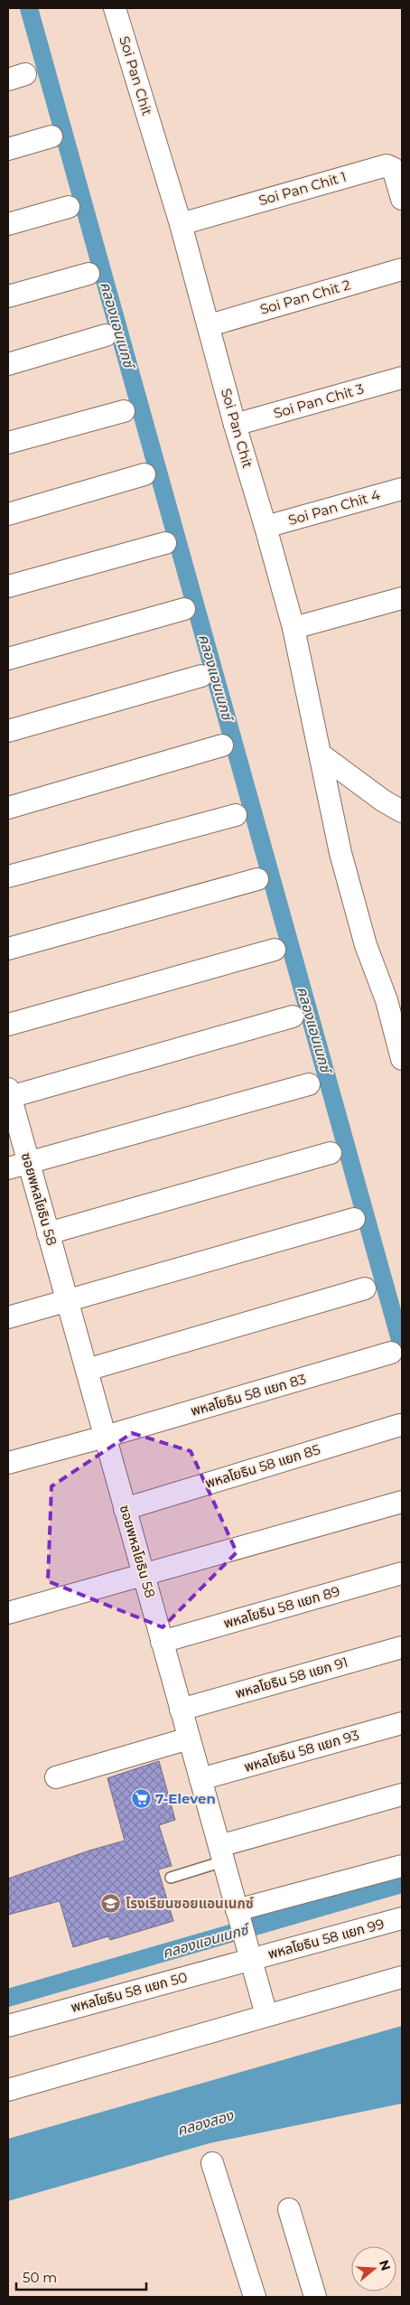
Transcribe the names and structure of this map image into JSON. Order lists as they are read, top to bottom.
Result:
{
  "streets": {
    "street": [
      "Soi Pan Chit",
      "Soi Pan Chit 1",
      "Soi Pan Chit 2",
      "Soi Pan Chit 3",
      "Soi Pan Chit 4",
      "ซอยพหลโยธิน 58",
      "พหลโยธิน 58 แยก 83",
      "พหลโยธิน 58 แยก 85",
      "พหลโยธิน 58 แยก 89",
      "พหลโยธิน 58 แยก 91",
      "พหลโยธิน 58 แยก 93",
      "พหลโยธิน 58 แยก 99",
      "พหลโยธิน 58 แยก 50"
    ]
  },
  "crossings": [
    ["Soi Pan Chit", "Soi Pan Chit 1"],
    ["Soi Pan Chit", "Soi Pan Chit 2"],
    ["Soi Pan Chit", "Soi Pan Chit 3"],
    ["Soi Pan Chit", "Soi Pan Chit 4"],
    ["ซอยพหลโยธิน 58", "พหลโยธิน 58 แยก 83"],
    ["ซอยพหลโยธิน 58", "พหลโยธิน 58 แยก 85"],
    ["ซอยพหลโยธิน 58", "พหลโยธิน 58 แยก 89"],
    ["ซอยพหลโยธิน 58", "พหลโยธิน 58 แยก 91"],
    ["ซอยพหลโยธิน 58", "พหลโยธิน 58 แยก 93"],
    ["ซอยพหลโยธิน 58", "พหลโยธิน 58 แยก 99"],
    ["ซอยพหลโยธิน 58", "พหลโยธิน 58 แยก 50"],
    ["พหลโยธิน 58 แยก 99", "พหลโยธิน 58 แยก 50"]
  ],
  "water": ["คลองแอนเนกซ์", "คลองสอง"],
  "places": {
    "supermarket": ["7-Eleven"],
    "school or university": ["โรงเรียนซอยแอนเนกซ์"]
  },
  "scale_bar": "50 m",
  "north": "right"
}
